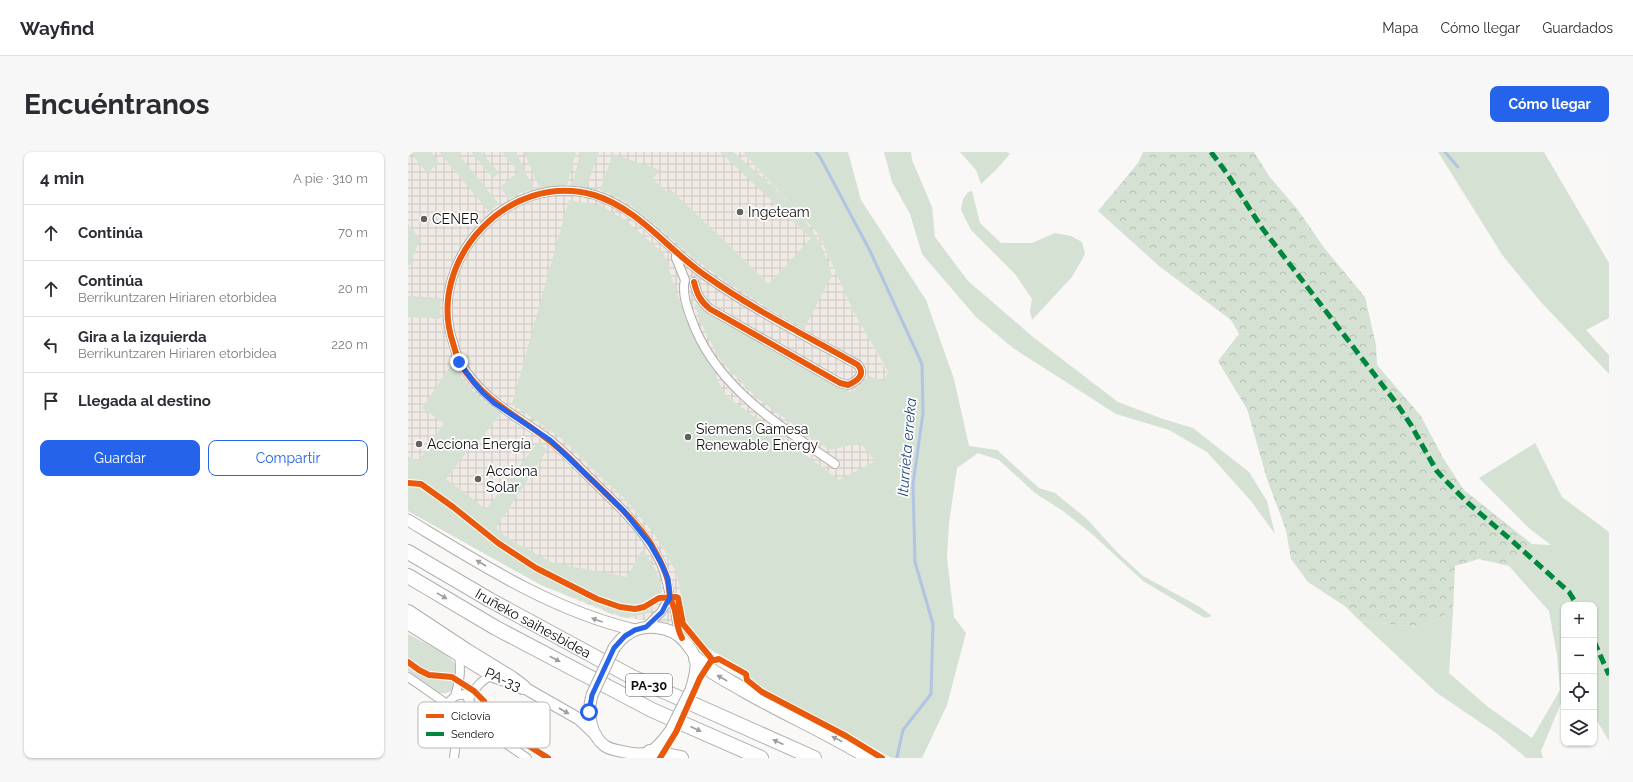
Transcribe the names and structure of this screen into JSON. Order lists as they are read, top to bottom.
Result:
{
  "streets": {
    "highway": ["Iruñeko saihesbidea", "PA-30"],
    "street": ["PA-33"]
  },
  "water": ["Iturrieta erreka"],
  "places": [
    "Ingeteam",
    "CENER",
    "Siemens Gamesa Renewable Energy",
    "Acciona Energía",
    "Acciona Solar"
  ],
  "legend": ["Ciclovía", "Sendero"],
  "page": {
    "header": "Wayfind",
    "nav": ["Mapa", "Cómo llegar", "Guardados"],
    "buttons": [
      "Cómo llegar",
      ["Guardar", "Compartir"]
    ],
    "title": "Encuéntranos",
    "heading": ["4 min", "A pie · 310 m"],
    "list": [
      ["Continúa", "70 m"],
      ["Continúa", "Berrikuntzaren Hiriaren etorbidea", "20 m"],
      ["Gira a la izquierda", "Berrikuntzaren Hiriaren etorbidea", "220 m"],
      "Llegada al destino"
    ],
    "map_buttons": ["+", "−"]
  }
}
